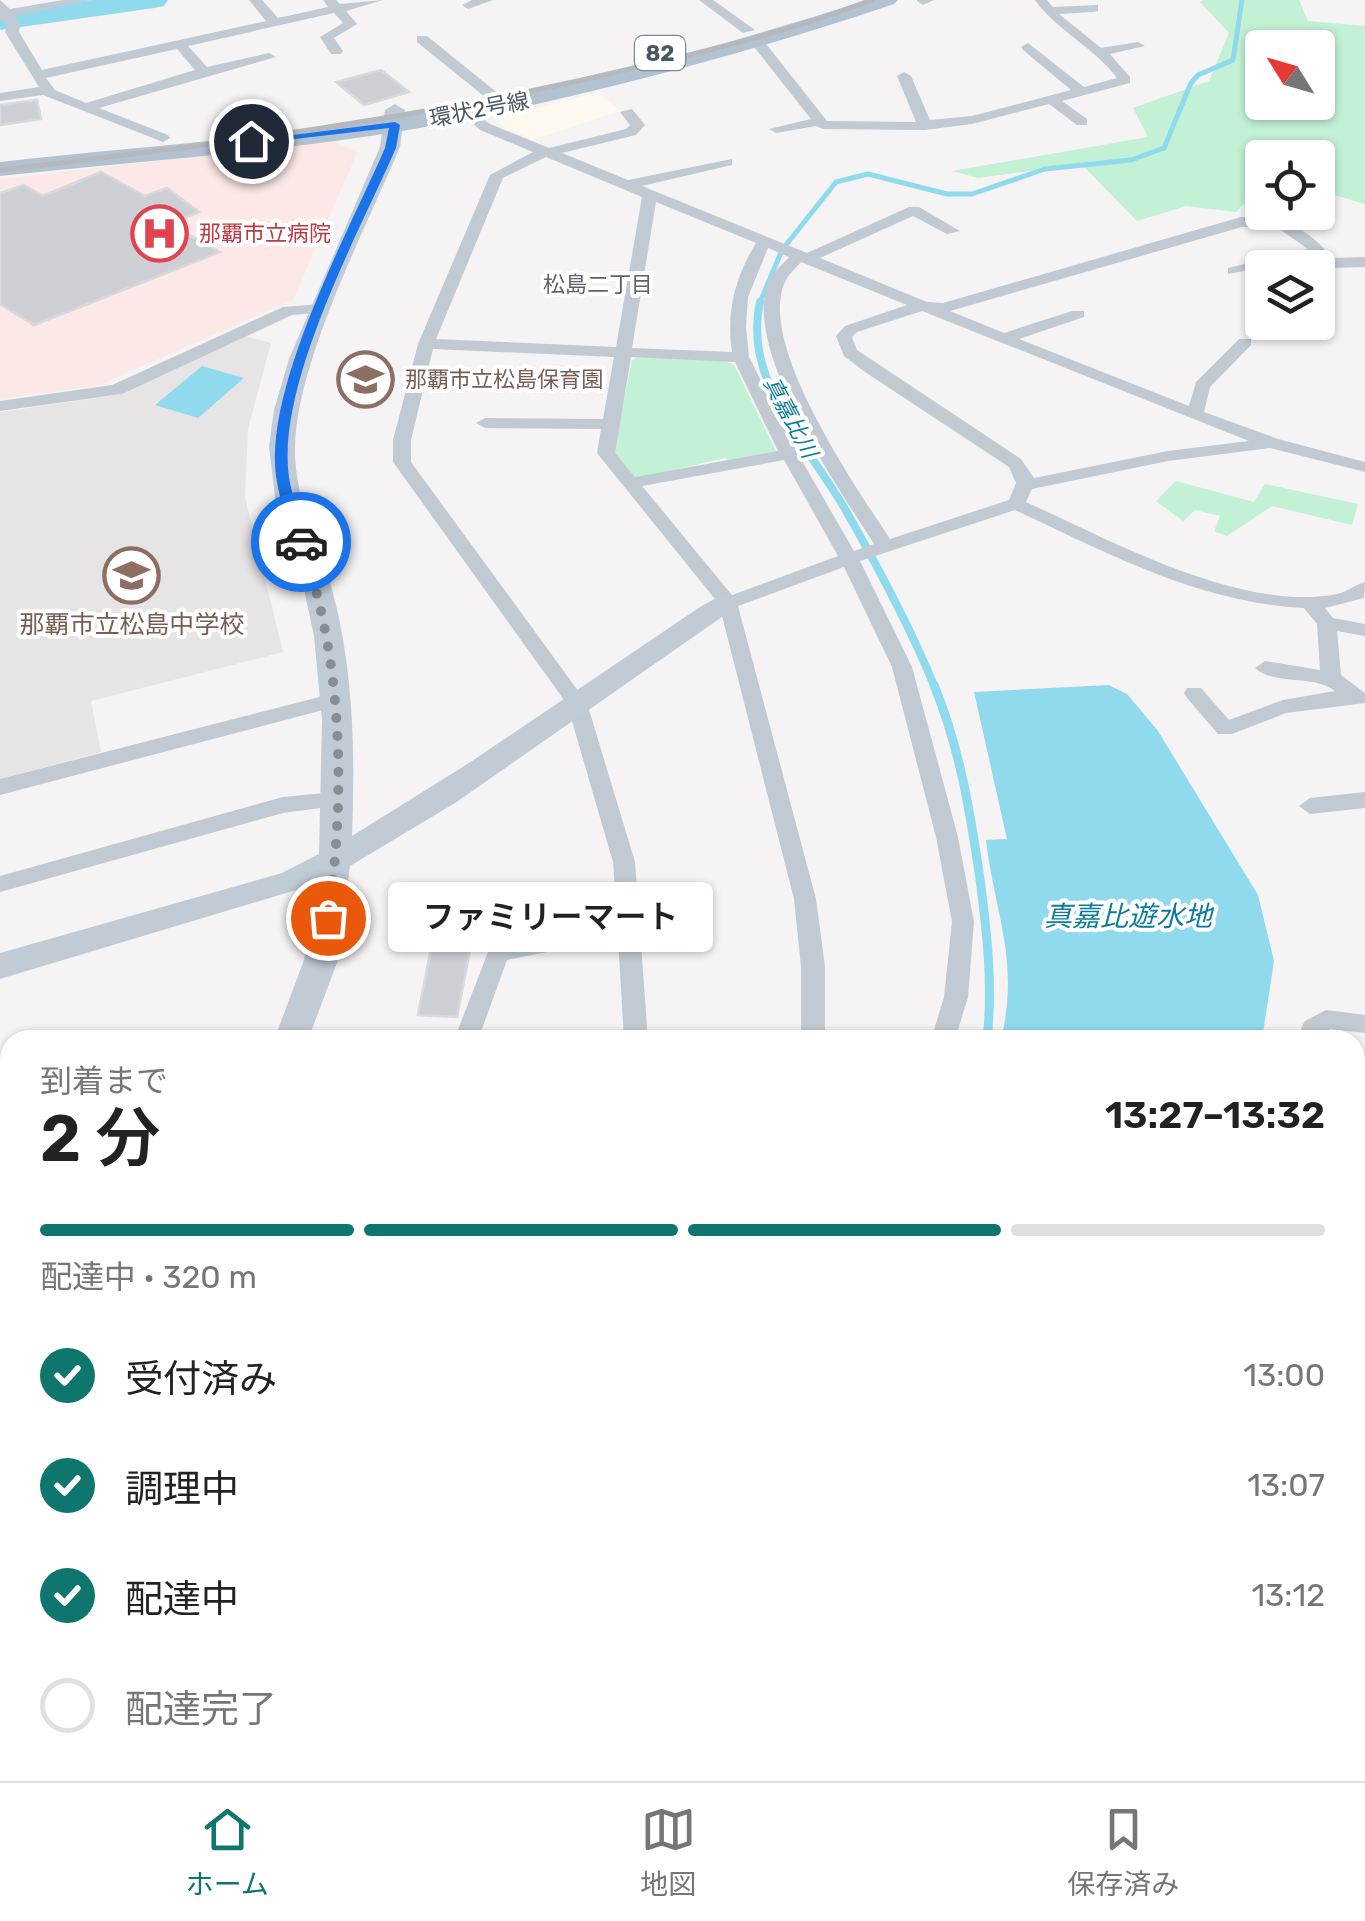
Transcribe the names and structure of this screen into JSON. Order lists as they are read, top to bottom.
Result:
{
  "streets": {
    "main road": ["82", "環状2号線"]
  },
  "districts": ["松島二丁目"],
  "water": ["真嘉比川", "真嘉比遊水地"],
  "places": {
    "hospital": ["那覇市立病院"],
    "school or university": ["那覇市立松島保育園", "那覇市立松島中学校"],
    "other": ["ファミリーマート"]
  },
  "north": "top left",
  "page": {
    "bubble": "ファミリーマート",
    "heading": ["2 分", "到着まで", "13:27–13:32"],
    "bar": "配達中 · 320 m",
    "list": [
      ["受付済み", "13:00"],
      ["調理中", "13:07"],
      ["配達中", "13:12"],
      "配達完了"
    ],
    "tabs": ["ホーム", "地図", "保存済み"]
  }
}
